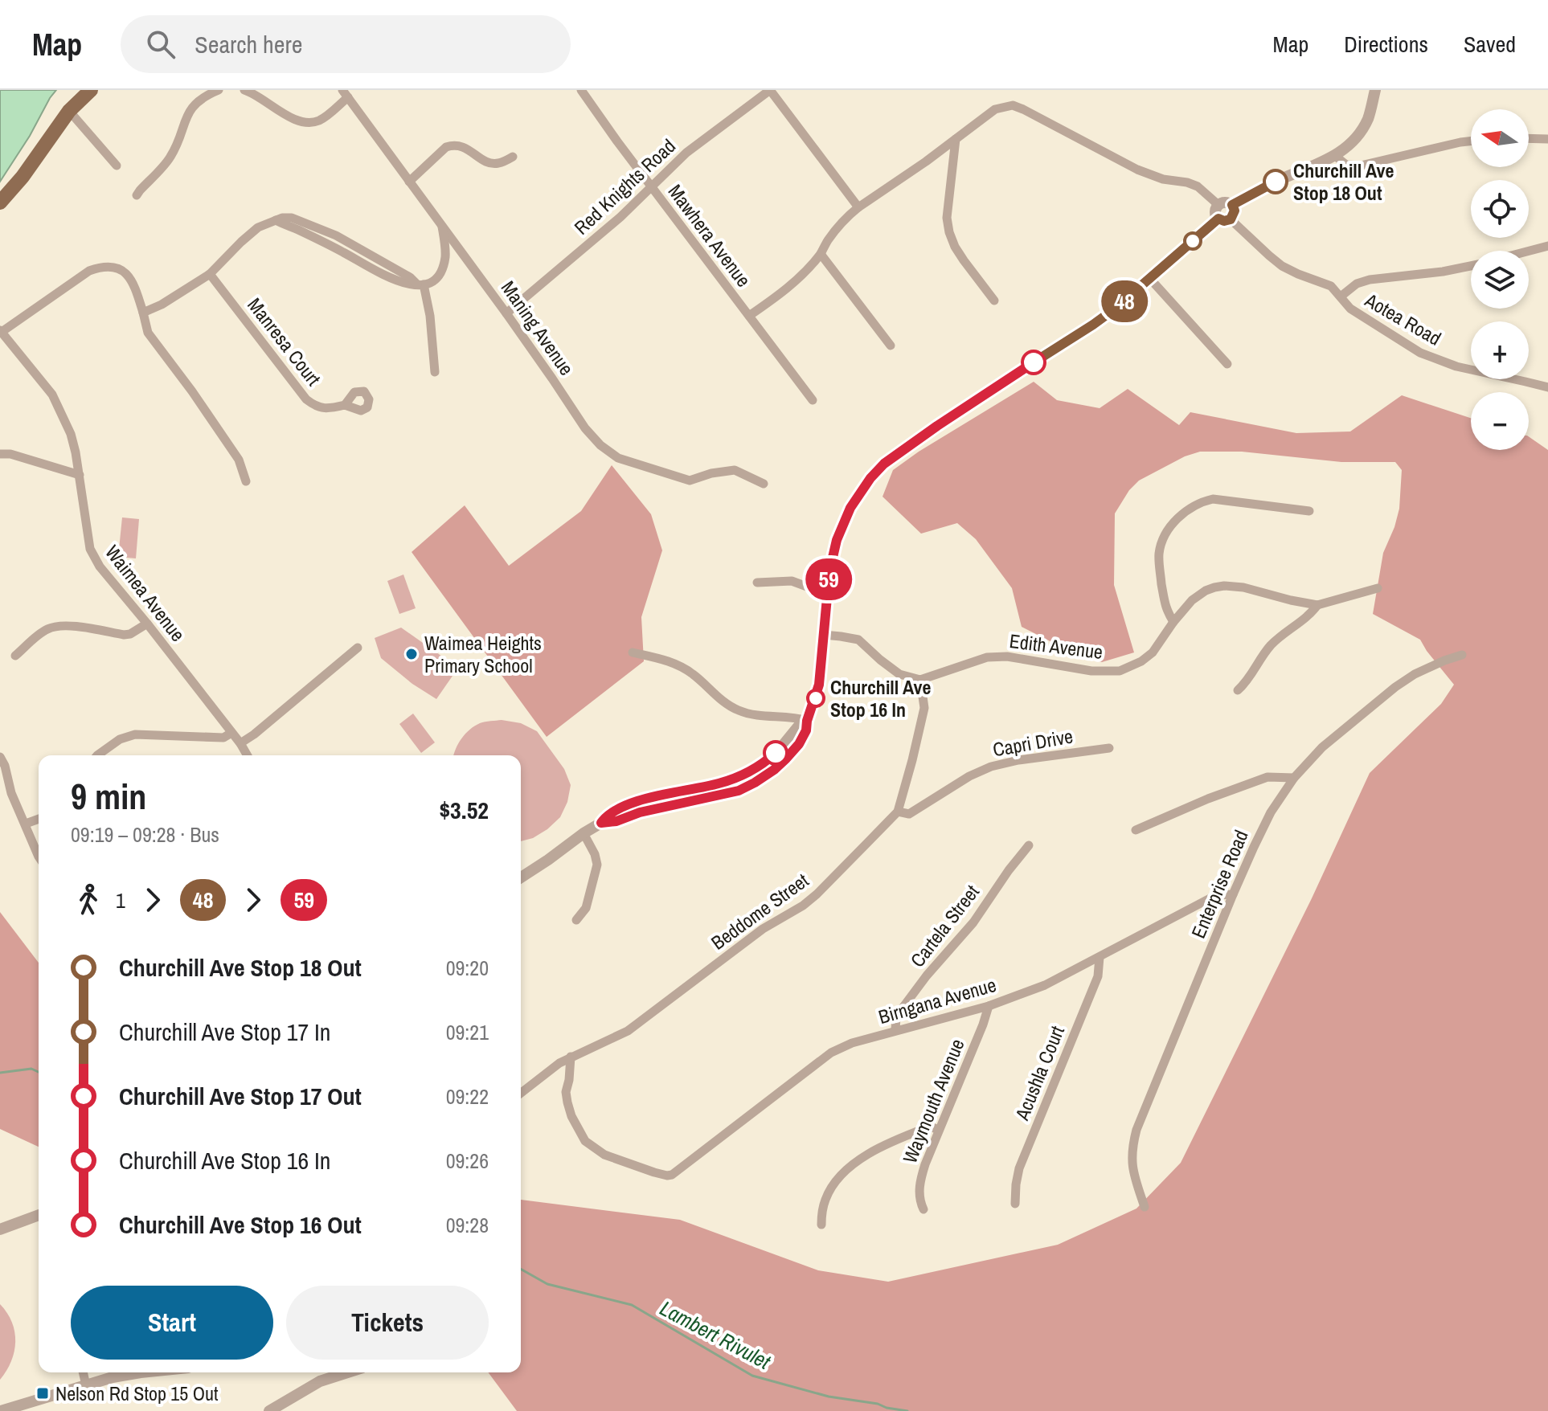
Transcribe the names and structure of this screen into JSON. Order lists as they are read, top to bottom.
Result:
{
  "streets": {
    "street": [
      "Red Knights Road",
      "Mawhera Avenue",
      "Aotea Road",
      "Maning Avenue",
      "Manresa Court",
      "Waimea Avenue",
      "Edith Avenue",
      "Capri Drive",
      "Enterprise Road",
      "Beddome Street",
      "Cartela Street",
      "Birngana Avenue",
      "Acushla Court",
      "Waymouth Avenue"
    ]
  },
  "crossings": [
    ["Red Knights Road", "Mawhera Avenue"],
    ["Red Knights Road", "Maning Avenue"],
    ["Capri Drive", "Beddome Street"],
    ["Enterprise Road", "Birngana Avenue"],
    ["Beddome Street", "Birngana Avenue"],
    ["Cartela Street", "Birngana Avenue"],
    ["Birngana Avenue", "Acushla Court"],
    ["Birngana Avenue", "Waymouth Avenue"]
  ],
  "water": ["Lambert Rivulet"],
  "places": {
    "other": ["Churchill Ave Stop 18 Out", "Waimea Heights Primary School", "Churchill Ave Stop 16 In"],
    "transit": ["Nelson Rd Stop 15 Out"]
  },
  "lines": ["bus line 48", "bus line 59"],
  "north": "left",
  "page": {
    "header": "Map",
    "search": "Search here",
    "nav": ["Map", "Directions", "Saved"],
    "on_map": ["48", "59"],
    "map_buttons": ["+", "−"],
    "heading": ["9 min", "09:19 – 09:28 · Bus", "$3.52"],
    "legs": ["1", "48", "59"],
    "list": [
      {
        "name": "Churchill Ave Stop 18 Out",
        "value": "09:20"
      },
      {
        "name": "Churchill Ave Stop 17 In",
        "value": "09:21"
      },
      {
        "name": "Churchill Ave Stop 17 Out",
        "value": "09:22"
      },
      {
        "name": "Churchill Ave Stop 16 In",
        "value": "09:26"
      },
      {
        "name": "Churchill Ave Stop 16 Out",
        "value": "09:28"
      }
    ],
    "buttons": ["Start", "Tickets"]
  }
}
